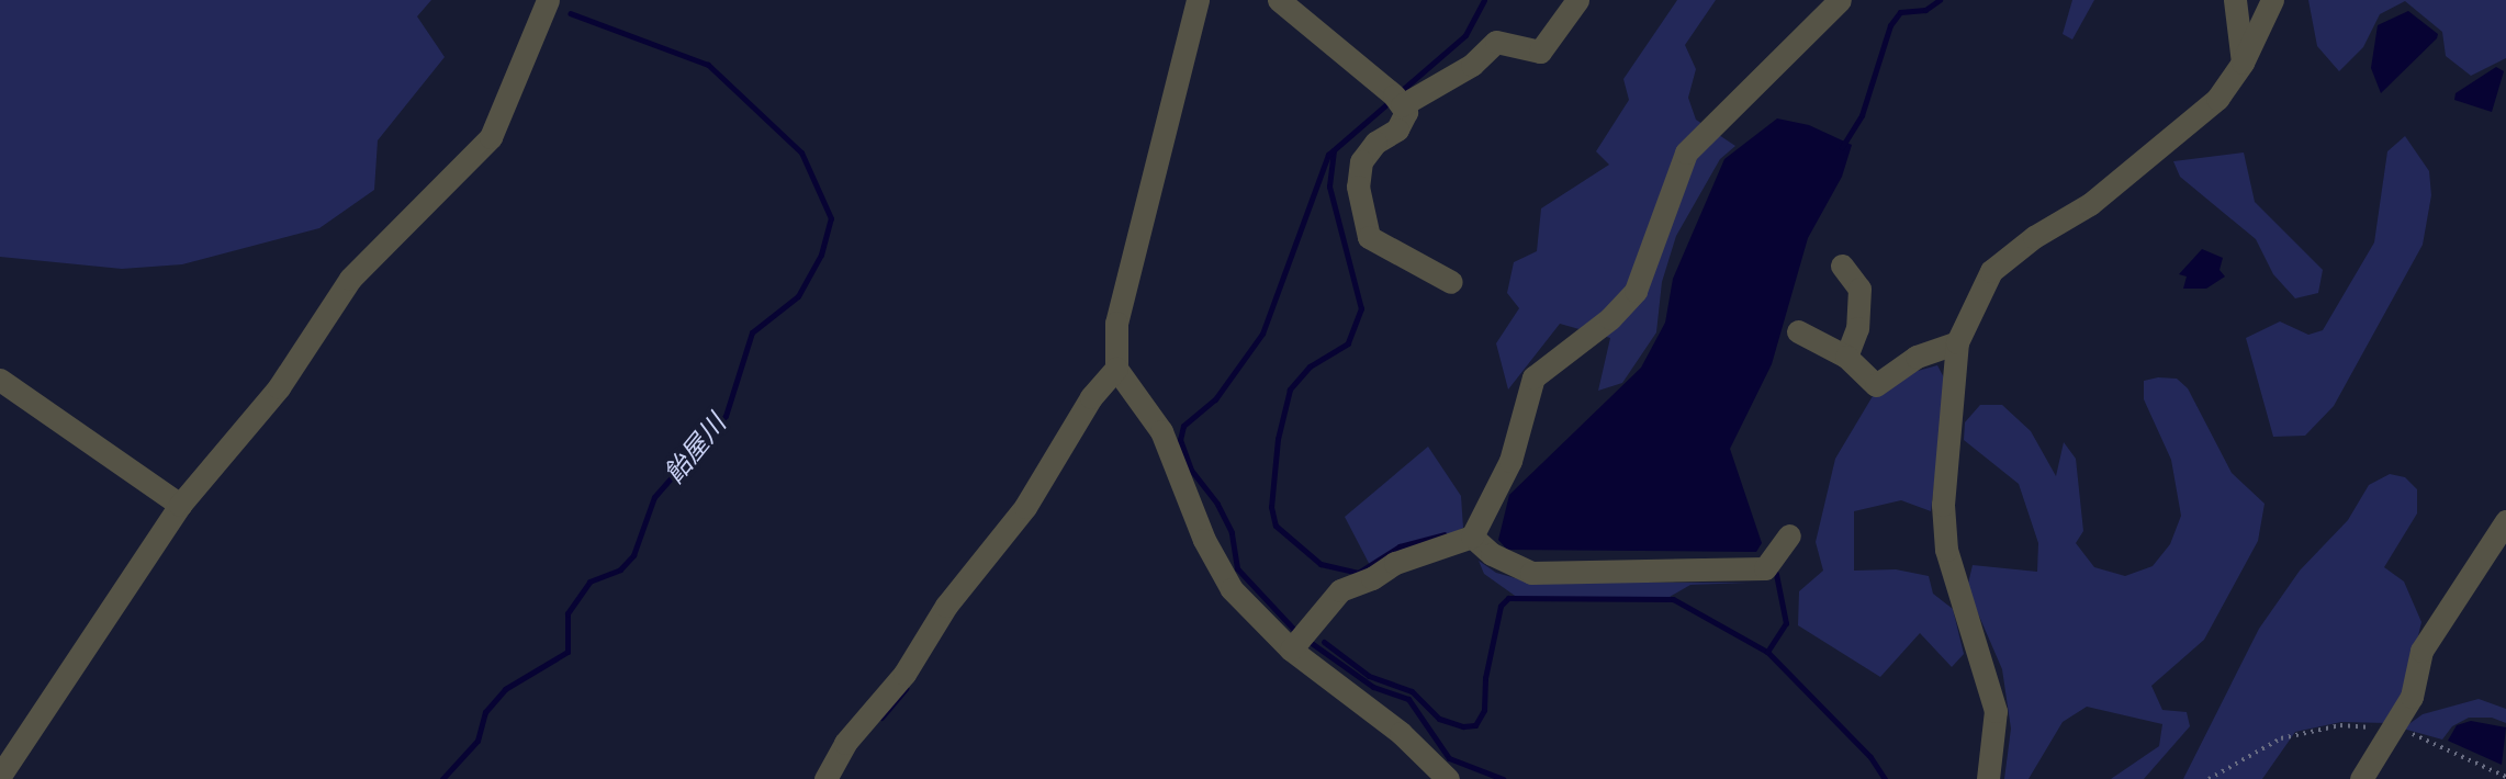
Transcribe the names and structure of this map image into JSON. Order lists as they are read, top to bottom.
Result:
{
  "water": ["飴屋川"]
}
